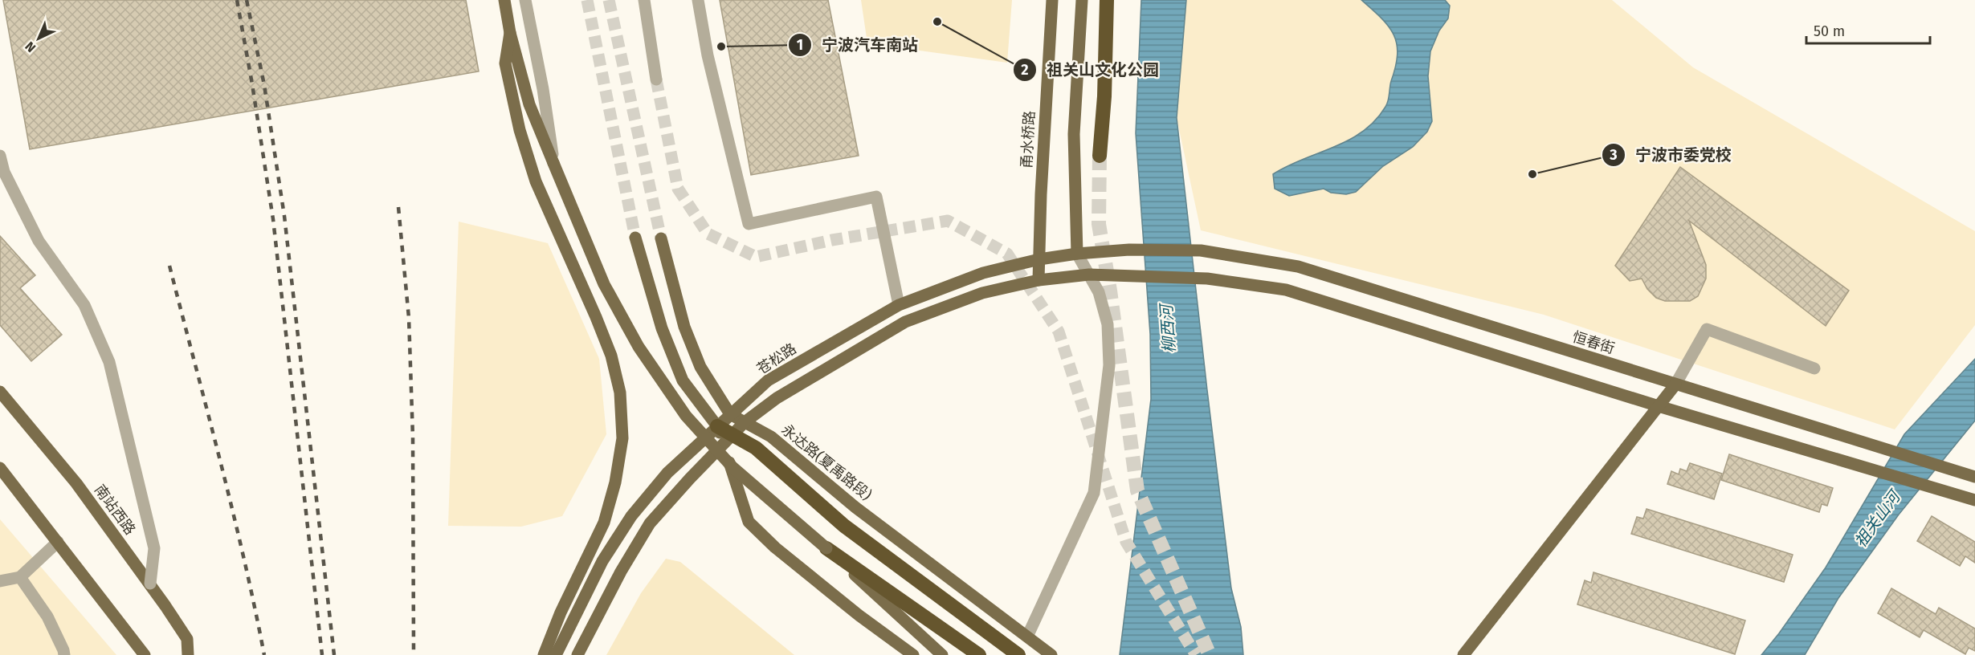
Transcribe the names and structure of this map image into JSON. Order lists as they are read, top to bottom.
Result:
{
  "streets": {
    "main road": [
      "甬水桥路",
      "恒春街",
      "苍松路",
      "永达路(夏禹路段)",
      "南站西路"
    ]
  },
  "crossings": [
    ["甬水桥路", "苍松路"],
    ["恒春街", "苍松路"],
    ["苍松路", "永达路(夏禹路段)"]
  ],
  "water": ["柳西河", "祖关山河"],
  "places": ["祖关山文化公园", "宁波汽车南站", "宁波市委党校"],
  "scale_bar": "50 m",
  "north": "bottom left"
}
